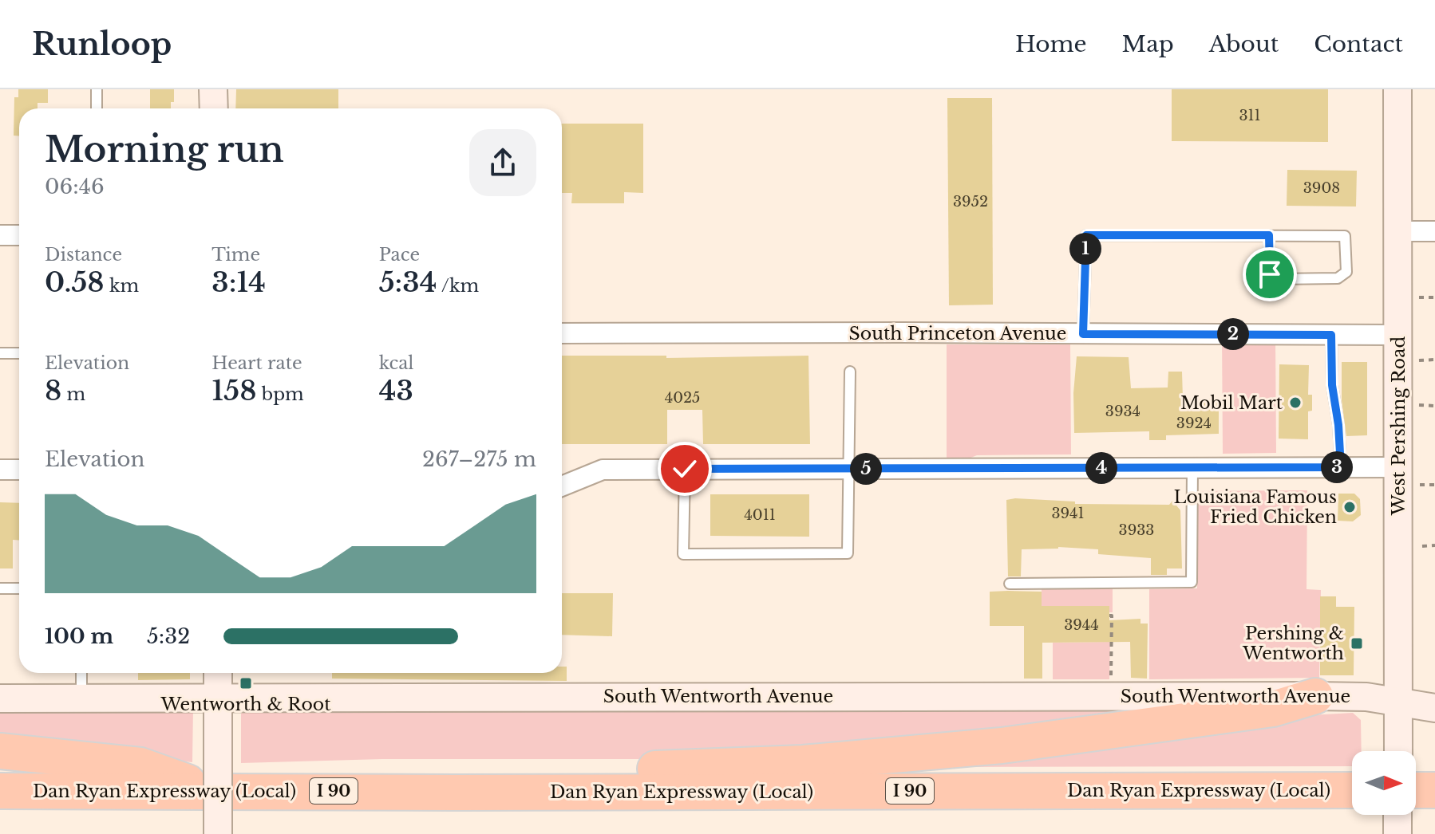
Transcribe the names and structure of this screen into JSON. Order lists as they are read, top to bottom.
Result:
{
  "streets": {
    "highway": ["Dan Ryan Expressway (Local)", "I 90"],
    "main road": ["West Pershing Road", "South Wentworth Avenue"],
    "street": ["South Princeton Avenue"]
  },
  "crossings": [
    ["South Princeton Avenue", "West Pershing Road"],
    ["West Pershing Road", "South Wentworth Avenue"]
  ],
  "places": {
    "other": ["Mobil Mart", "Louisiana Famous Fried Chicken"],
    "transit": ["Pershing & Wentworth", "Wentworth & Root"]
  },
  "house_numbers": [
    "311",
    "3908",
    "3952",
    "4025",
    "3934",
    "3924",
    "3941",
    "4011",
    "3933",
    "3944"
  ],
  "north": "right",
  "page": {
    "header": "Runloop",
    "nav": [
      "Home",
      "Map",
      "About",
      "Contact"
    ],
    "heading": ["Morning run", "06:46"],
    "stats": [
      ["Distance", "0.58 km"],
      ["Time", "3:14"],
      ["Pace", "5:34 /km"],
      ["Elevation", "8 m"],
      ["Heart rate", "158 bpm"],
      ["kcal", "43"]
    ],
    "pins": [
      "1",
      "2",
      "3",
      "4",
      "5"
    ],
    "chart": ["Elevation", "267–275 m"],
    "list": [
      {
        "name": "100 m",
        "note": "5:32"
      }
    ]
  }
}
